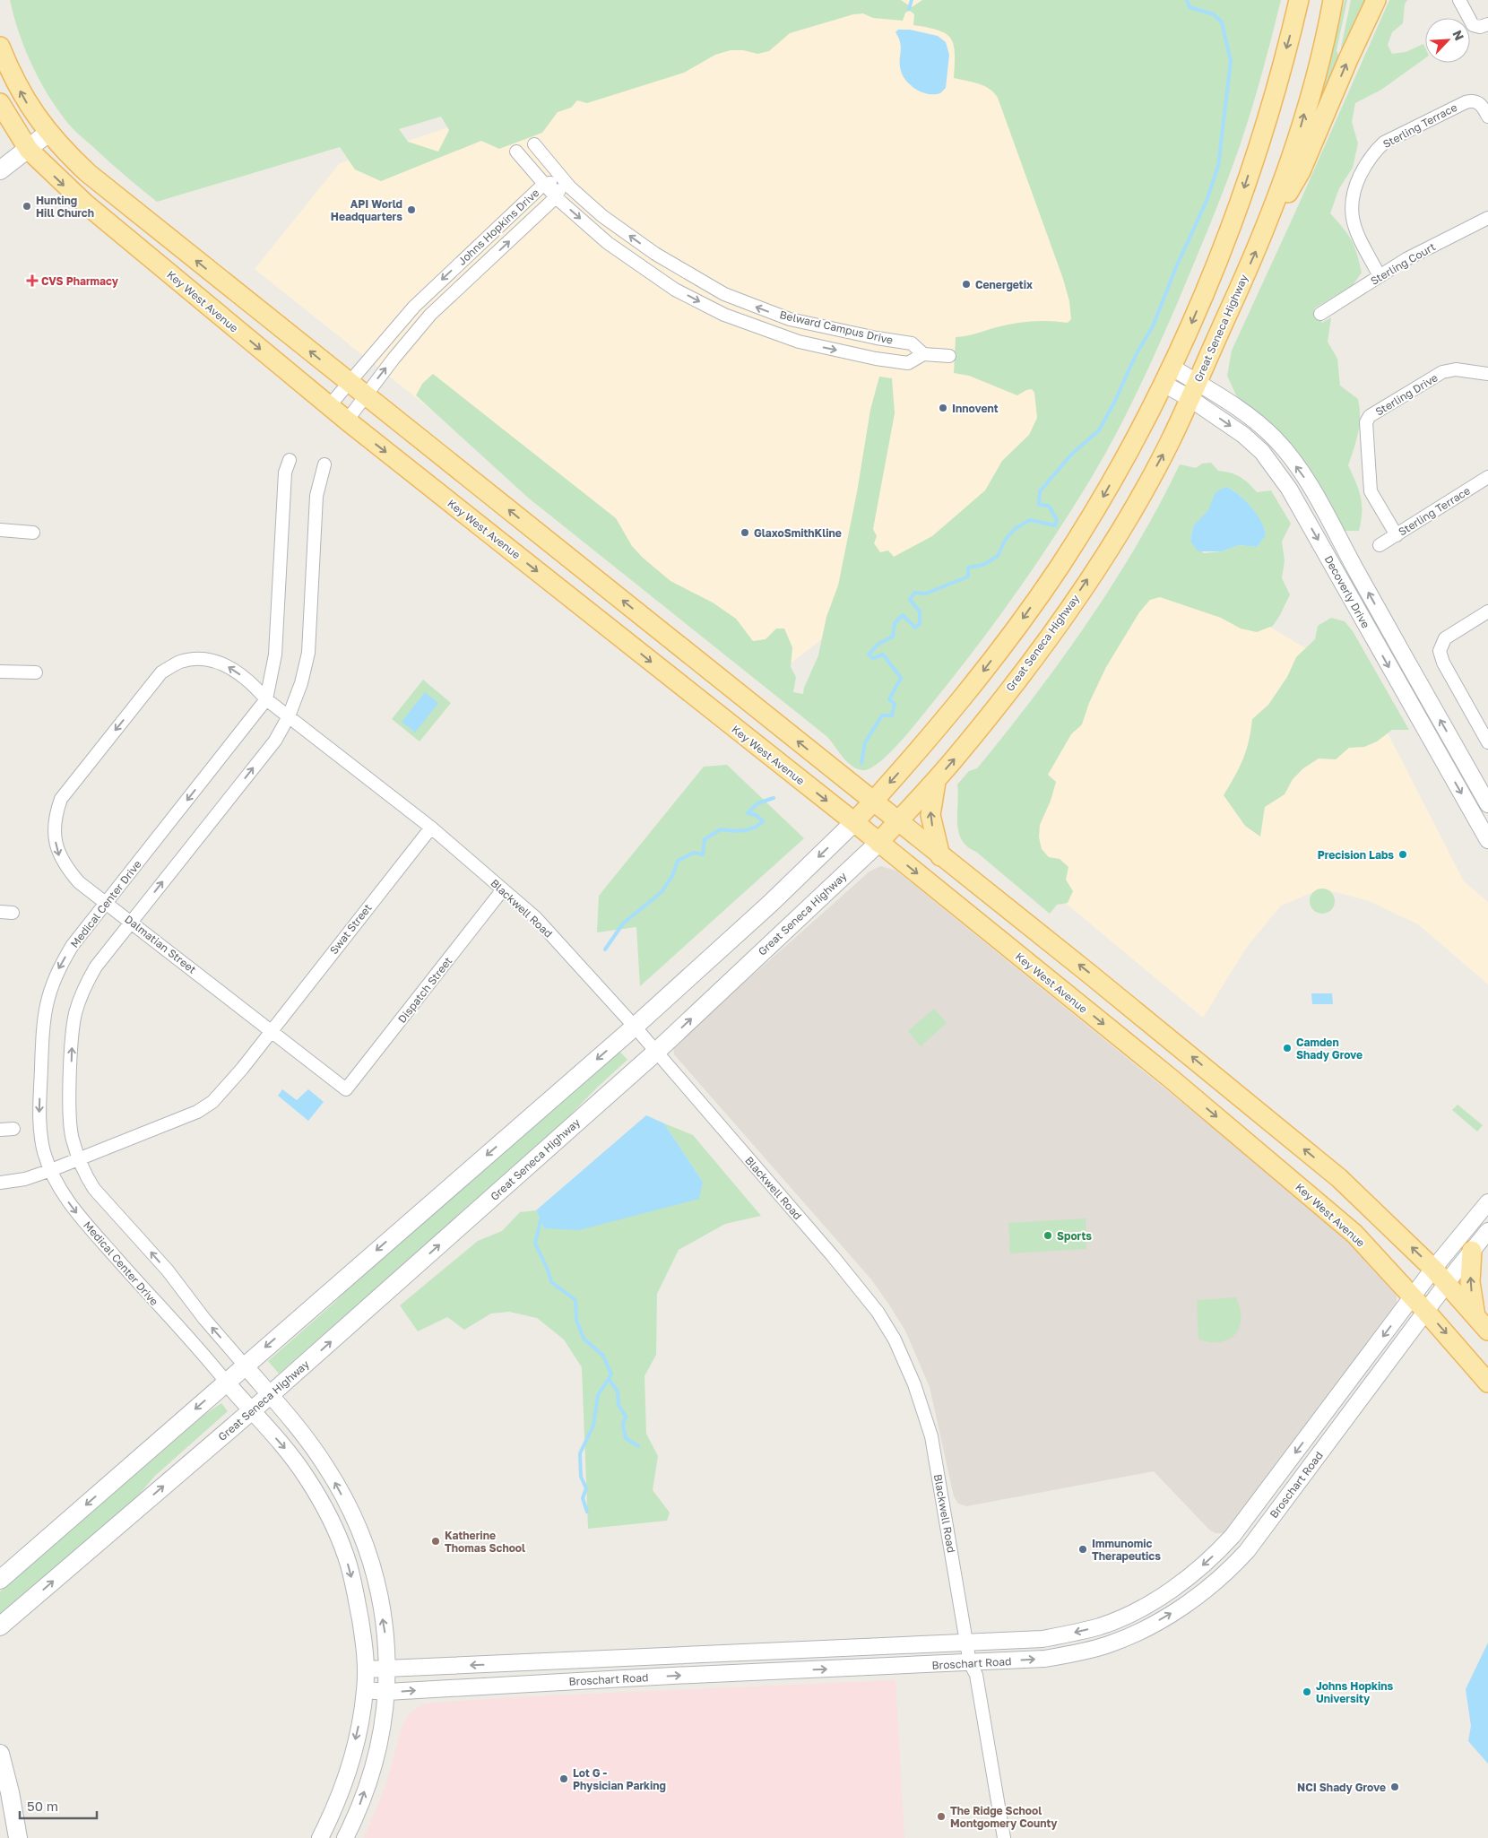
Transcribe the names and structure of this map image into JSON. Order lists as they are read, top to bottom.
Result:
{
  "streets": {
    "main road": ["Key West Avenue", "Great Seneca Highway"],
    "street": [
      "Sterling Terrace",
      "Johns Hopkins Drive",
      "Sterling Court",
      "Belward Campus Drive",
      "Sterling Drive",
      "Decoverly Drive",
      "Medical Center Drive",
      "Blackwell Road",
      "Swat Street",
      "Dalmatian Street",
      "Dispatch Street",
      "Broschart Road"
    ]
  },
  "crossings": [
    ["Sterling Terrace", "Sterling Court"],
    ["Sterling Terrace", "Sterling Drive"],
    ["Johns Hopkins Drive", "Key West Avenue"],
    ["Johns Hopkins Drive", "Belward Campus Drive"],
    ["Key West Avenue", "Great Seneca Highway"],
    ["Key West Avenue", "Broschart Road"],
    ["Great Seneca Highway", "Decoverly Drive"],
    ["Great Seneca Highway", "Medical Center Drive"],
    ["Great Seneca Highway", "Blackwell Road"],
    ["Medical Center Drive", "Blackwell Road"],
    ["Medical Center Drive", "Swat Street"],
    ["Medical Center Drive", "Dalmatian Street"],
    ["Medical Center Drive", "Broschart Road"],
    ["Blackwell Road", "Swat Street"],
    ["Blackwell Road", "Dalmatian Street"],
    ["Blackwell Road", "Dispatch Street"],
    ["Blackwell Road", "Broschart Road"],
    ["Swat Street", "Dalmatian Street"],
    ["Dalmatian Street", "Dispatch Street"]
  ],
  "places": {
    "other": [
      "Hunting Hill Church",
      "API World Headquarters",
      "Cenergetix",
      "Innovent",
      "GlaxoSmithKline",
      "Precision Labs",
      "Camden Shady Grove",
      "Sports",
      "Katherine Thomas School",
      "Immunomic Therapeutics",
      "Johns Hopkins University",
      "Lot G - Physician Parking",
      "NCI Shady Grove",
      "The Ridge School Montgomery County"
    ],
    "health": ["CVS Pharmacy"]
  },
  "scale_bar": "50 m",
  "north": "top right"
}
